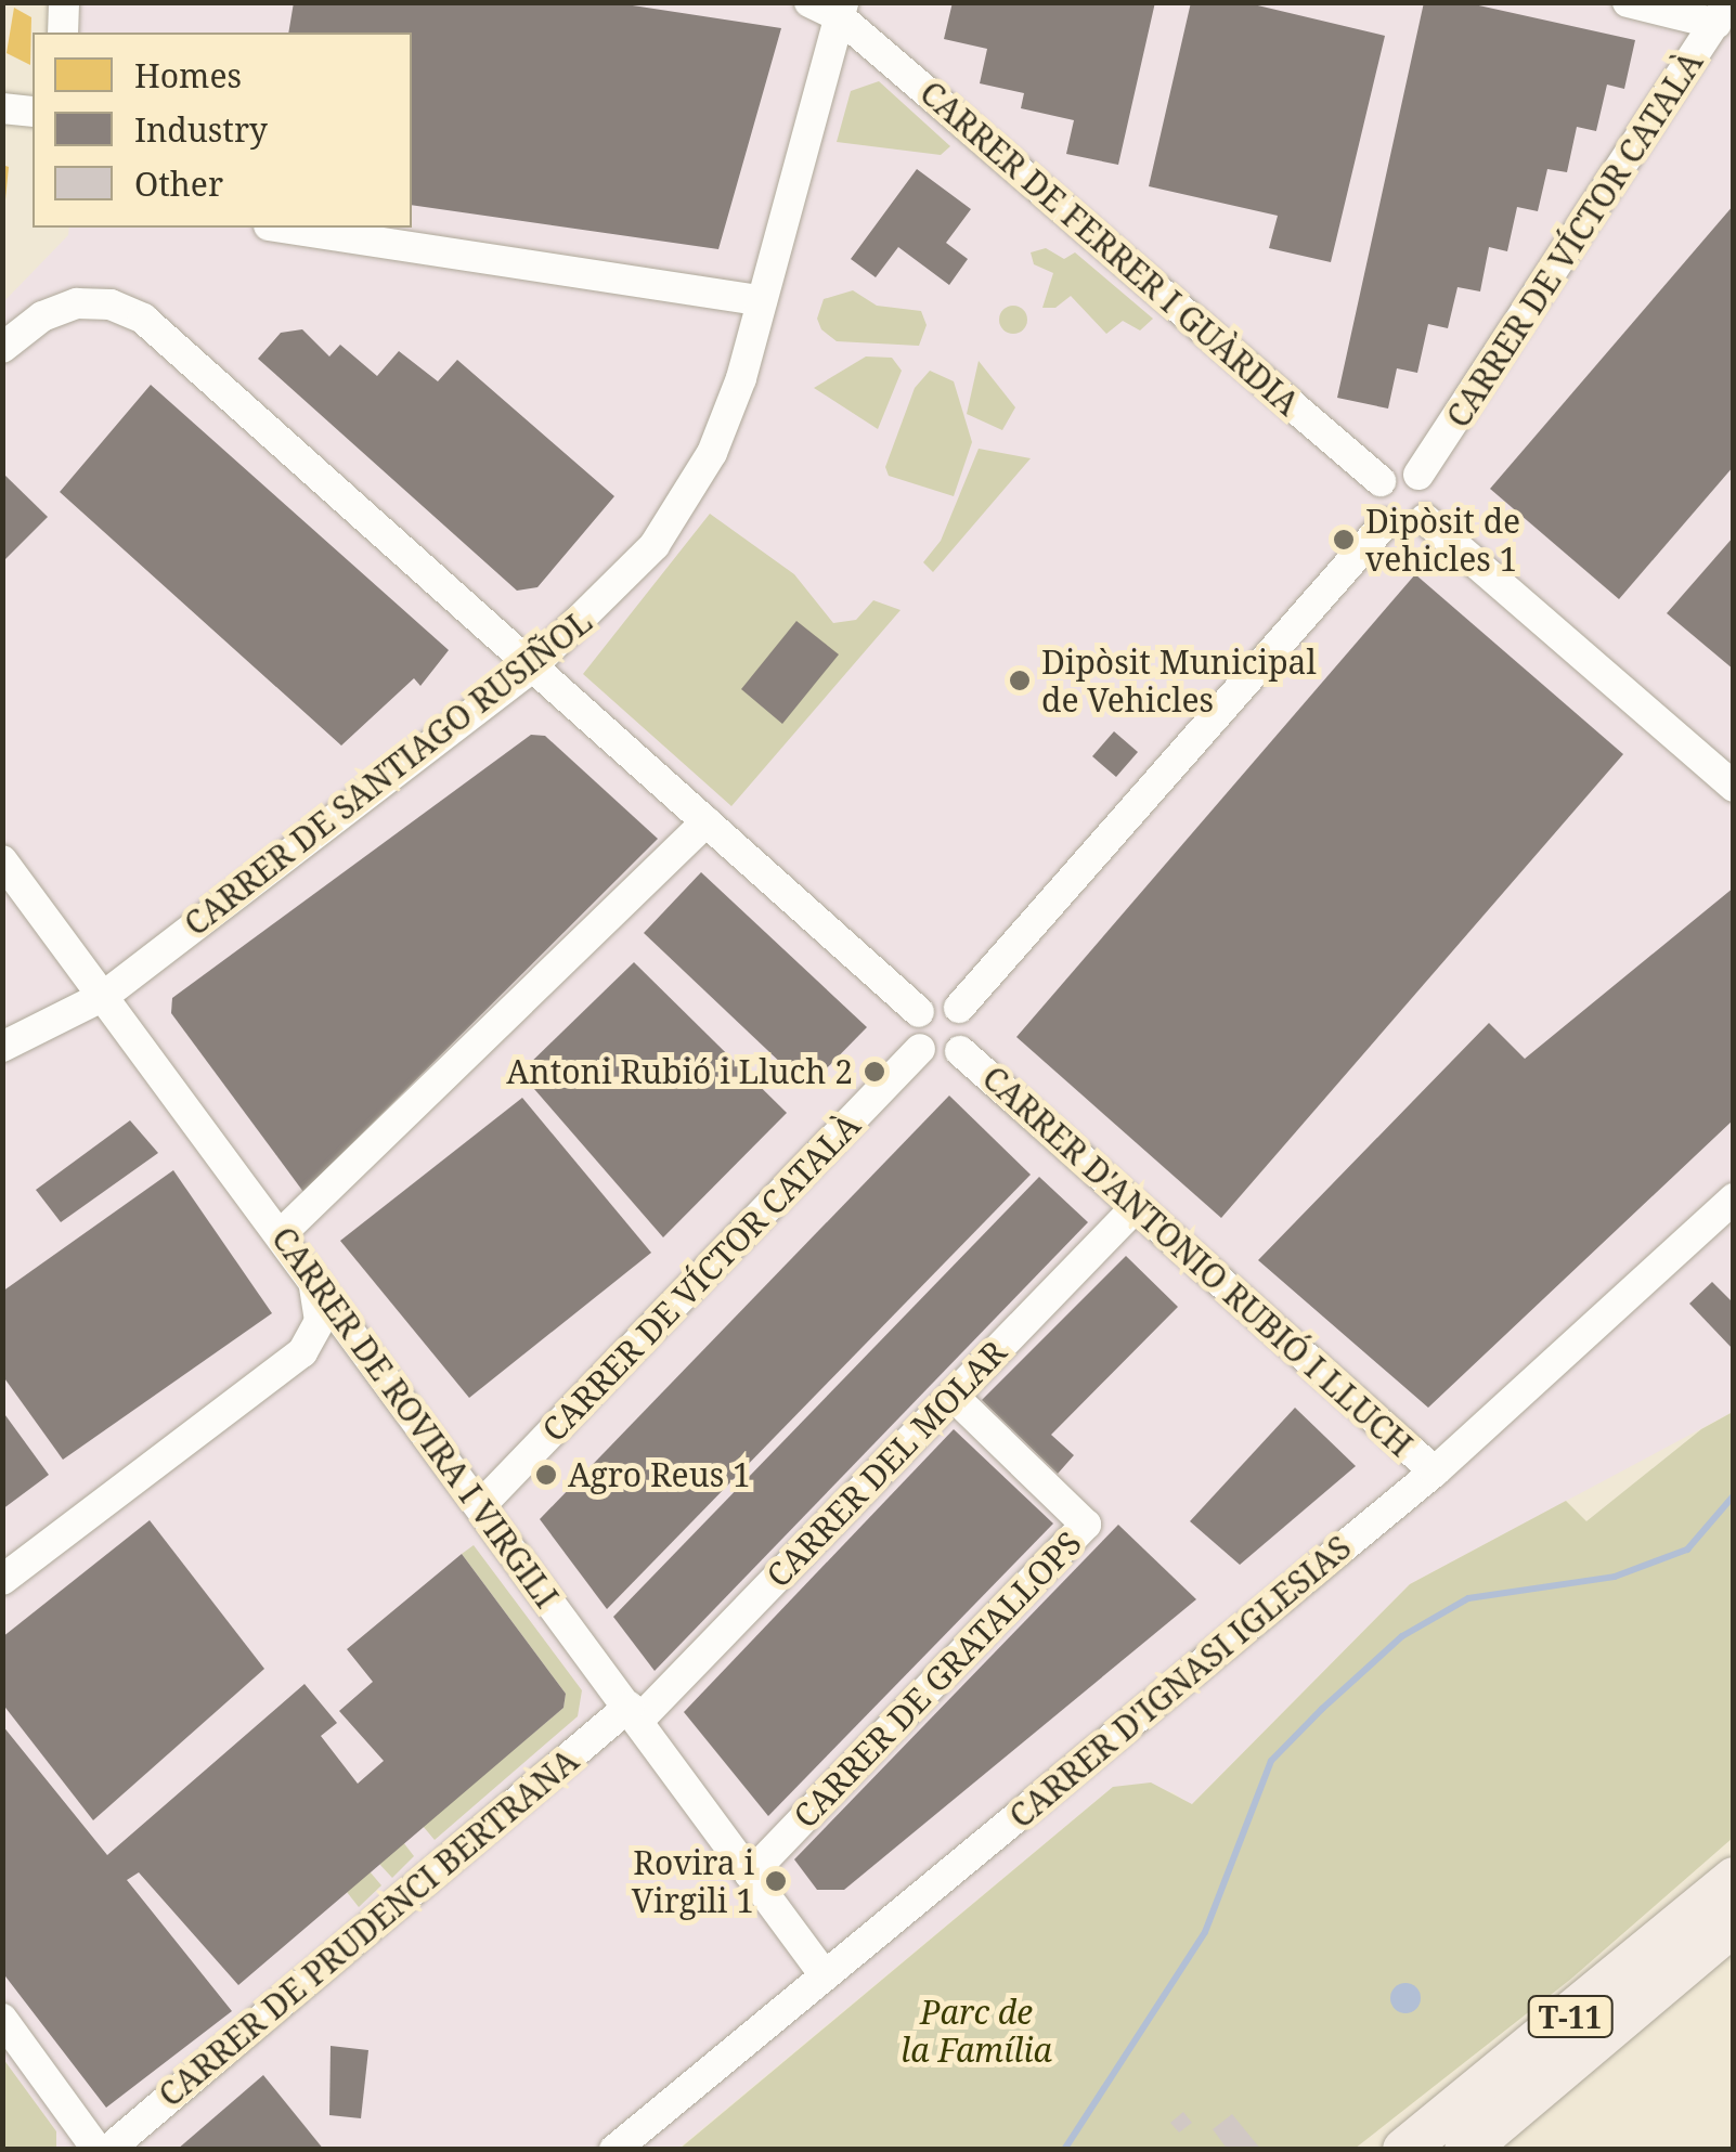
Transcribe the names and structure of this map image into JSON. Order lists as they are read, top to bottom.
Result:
{
  "streets": {
    "highway": ["T-11"],
    "street": [
      "CARRER DE VÍCTOR CATALÀ",
      "CARRER DE FERRER I GUÀRDIA",
      "CARRER DE SANTIAGO RUSIÑOL",
      "CARRER D'ANTONIO RUBIÓ I LLUCH",
      "CARRER DE ROVIRA I VIRGILI",
      "CARRER DEL MOLAR",
      "CARRER DE GRATALLOPS",
      "CARRER D'IGNASI IGLESIAS",
      "CARRER DE PRUDENCI BERTRANA"
    ]
  },
  "crossings": [
    ["CARRER DE VÍCTOR CATALÀ", "CARRER DE FERRER I GUÀRDIA"],
    ["CARRER DE VÍCTOR CATALÀ", "CARRER D'ANTONIO RUBIÓ I LLUCH"],
    ["CARRER DE VÍCTOR CATALÀ", "CARRER DE ROVIRA I VIRGILI"],
    ["CARRER DE FERRER I GUÀRDIA", "CARRER DE SANTIAGO RUSIÑOL"],
    ["CARRER DE SANTIAGO RUSIÑOL", "CARRER DE ROVIRA I VIRGILI"],
    ["CARRER D'ANTONIO RUBIÓ I LLUCH", "CARRER DEL MOLAR"],
    ["CARRER D'ANTONIO RUBIÓ I LLUCH", "CARRER D'IGNASI IGLESIAS"],
    ["CARRER DE ROVIRA I VIRGILI", "CARRER DEL MOLAR"],
    ["CARRER DE ROVIRA I VIRGILI", "CARRER DE GRATALLOPS"],
    ["CARRER DE ROVIRA I VIRGILI", "CARRER D'IGNASI IGLESIAS"],
    ["CARRER DE ROVIRA I VIRGILI", "CARRER DE PRUDENCI BERTRANA"],
    ["CARRER DEL MOLAR", "CARRER DE GRATALLOPS"],
    ["CARRER DEL MOLAR", "CARRER DE PRUDENCI BERTRANA"]
  ],
  "parks": ["Parc de la Família"],
  "places": [
    "Dipòsit de vehicles 1",
    "Dipòsit Municipal de Vehicles",
    "Antoni Rubió i Lluch 2",
    "Agro Reus 1",
    "Rovira i Virgili 1"
  ],
  "legend": ["Homes", "Industry", "Other"]
}
